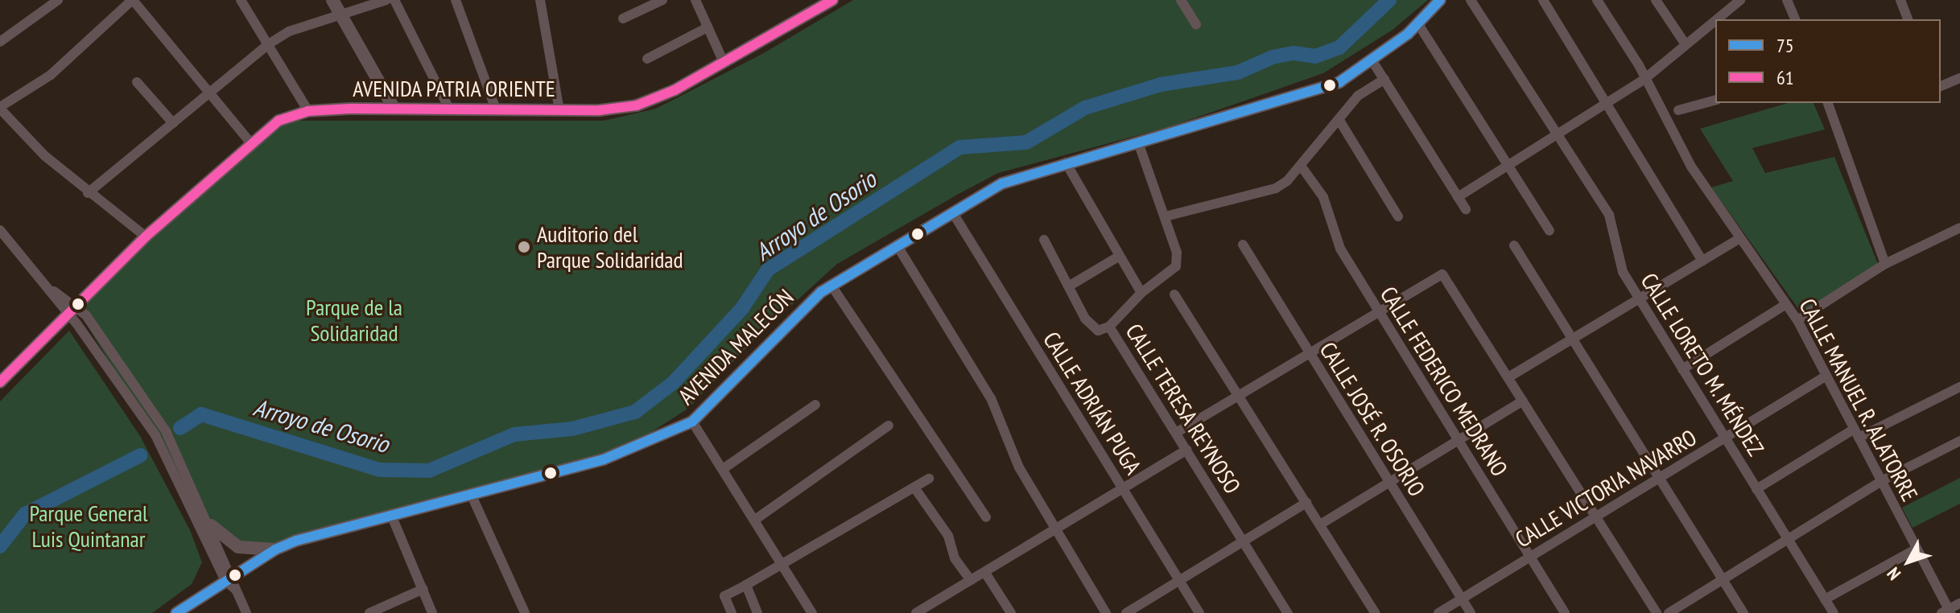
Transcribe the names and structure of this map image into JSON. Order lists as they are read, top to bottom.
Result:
{
  "streets": {
    "street": [
      "AVENIDA PATRIA ORIENTE",
      "AVENIDA MALECÓN",
      "CALLE LORETO M. MÉNDEZ",
      "CALLE FEDERICO MEDRANO",
      "CALLE MANUEL R. ALATORRE",
      "CALLE ADRIÁN PUGA",
      "CALLE TERESA REYNOSO",
      "CALLE JOSÉ R. OSORIO",
      "CALLE VICTORIA NAVARRO"
    ]
  },
  "crossings": [
    ["AVENIDA MALECÓN", "CALLE ADRIÁN PUGA"],
    ["CALLE LORETO M. MÉNDEZ", "CALLE VICTORIA NAVARRO"],
    ["CALLE FEDERICO MEDRANO", "CALLE VICTORIA NAVARRO"],
    ["CALLE MANUEL R. ALATORRE", "CALLE VICTORIA NAVARRO"],
    ["CALLE JOSÉ R. OSORIO", "CALLE VICTORIA NAVARRO"]
  ],
  "water": ["Arroyo de Osorio"],
  "parks": ["Parque de la Solidaridad", "Parque General Luis Quintanar"],
  "places": ["Auditorio del Parque Solidaridad"],
  "lines": ["transit line 75", "transit line 61"],
  "legend": ["75", "61"],
  "north": "bottom left"
}
